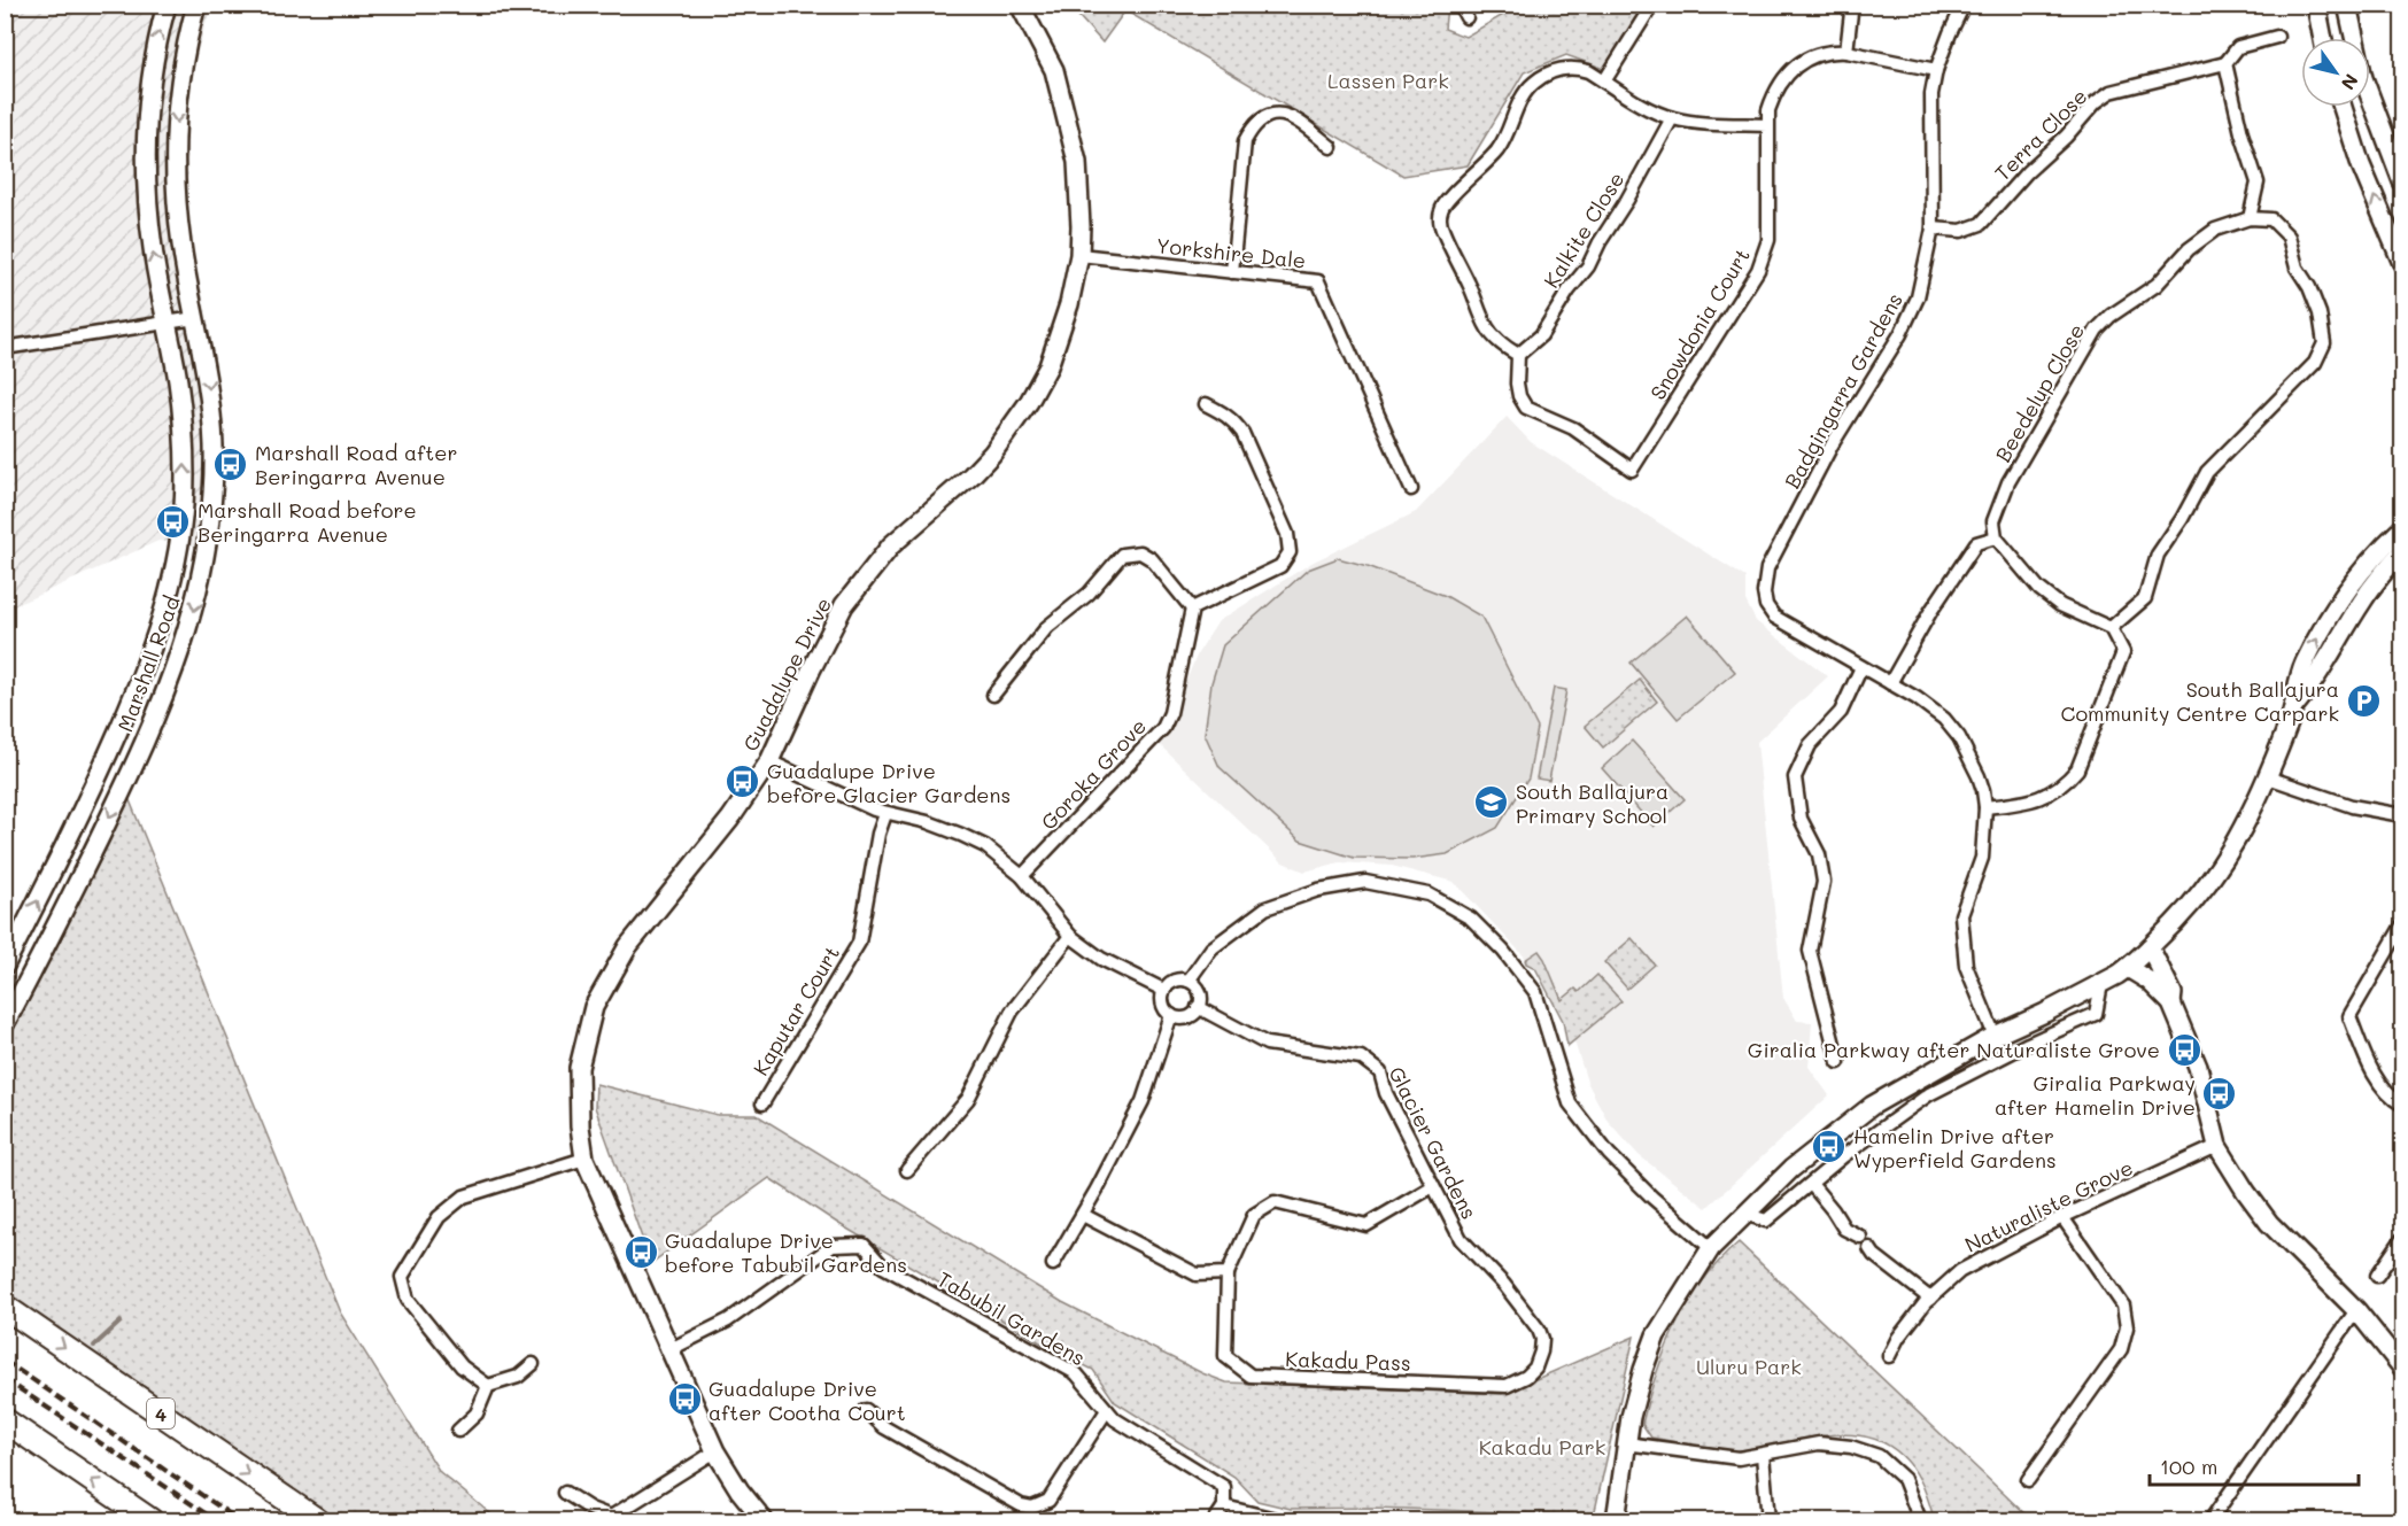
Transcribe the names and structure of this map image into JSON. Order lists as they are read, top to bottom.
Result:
{
  "streets": {
    "highway": ["4"],
    "street": [
      "Terra Close",
      "Kalkite Close",
      "Yorkshire Dale",
      "Snowdonia Court",
      "Badgingarra Gardens",
      "Beedelup Close",
      "Marshall Road",
      "Guadalupe Drive",
      "Goroka Grove",
      "Kaputar Court",
      "Glacier Gardens",
      "Naturaliste Grove",
      "Tabubil Gardens",
      "Kakadu Pass"
    ]
  },
  "crossings": [
    ["Terra Close", "Badgingarra Gardens"],
    ["Kalkite Close", "Snowdonia Court"],
    ["Yorkshire Dale", "Guadalupe Drive"],
    ["Snowdonia Court", "Badgingarra Gardens"],
    ["Guadalupe Drive", "Tabubil Gardens"],
    ["Glacier Gardens", "Kakadu Pass"]
  ],
  "parks": ["Lassen Park", "Uluru Park", "Kakadu Park"],
  "places": {
    "bus stop": [
      "Marshall Road after Beringarra Avenue",
      "Marshall Road before Beringarra Avenue",
      "Guadalupe Drive before Glacier Gardens",
      "Giralia Parkway after Naturaliste Grove",
      "Giralia Parkway after Hamelin Drive",
      "Hamelin Drive after Wyperfield Gardens",
      "Guadalupe Drive before Tabubil Gardens",
      "Guadalupe Drive after Cootha Court"
    ],
    "parking": ["South Ballajura Community Centre Carpark"],
    "school or university": ["South Ballajura Primary School"]
  },
  "scale_bar": "100 m",
  "north": "bottom right"
}
